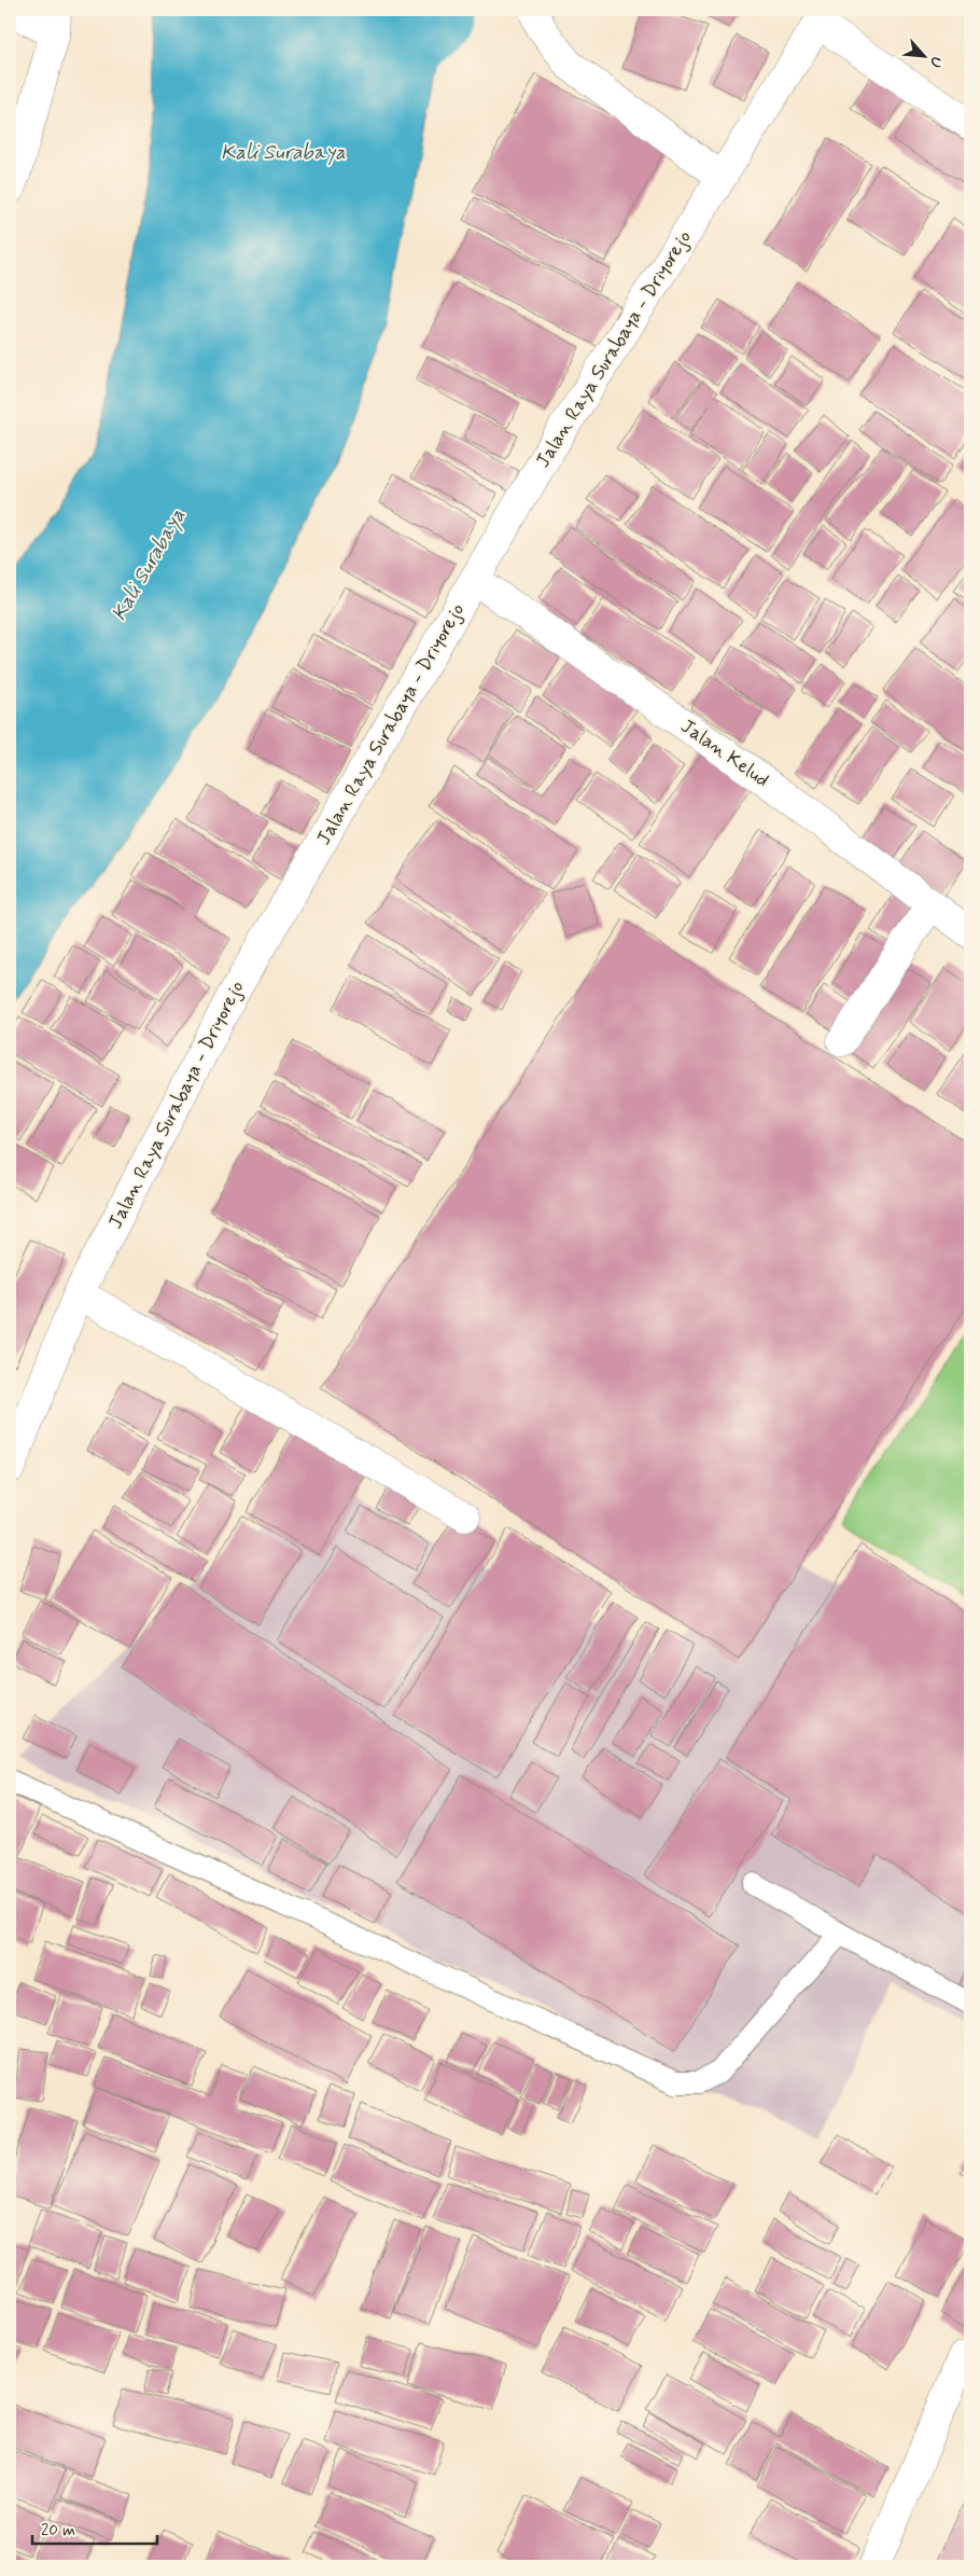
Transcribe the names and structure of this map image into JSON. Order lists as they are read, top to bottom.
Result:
{
  "streets": {
    "street": ["Jalan Raya Surabaya - Driyorejo", "Jalan Kelud"]
  },
  "crossings": [
    ["Jalan Raya Surabaya - Driyorejo", "Jalan Kelud"]
  ],
  "water": ["Kali Surabaya"],
  "scale_bar": "20 m",
  "north": "bottom right"
}
